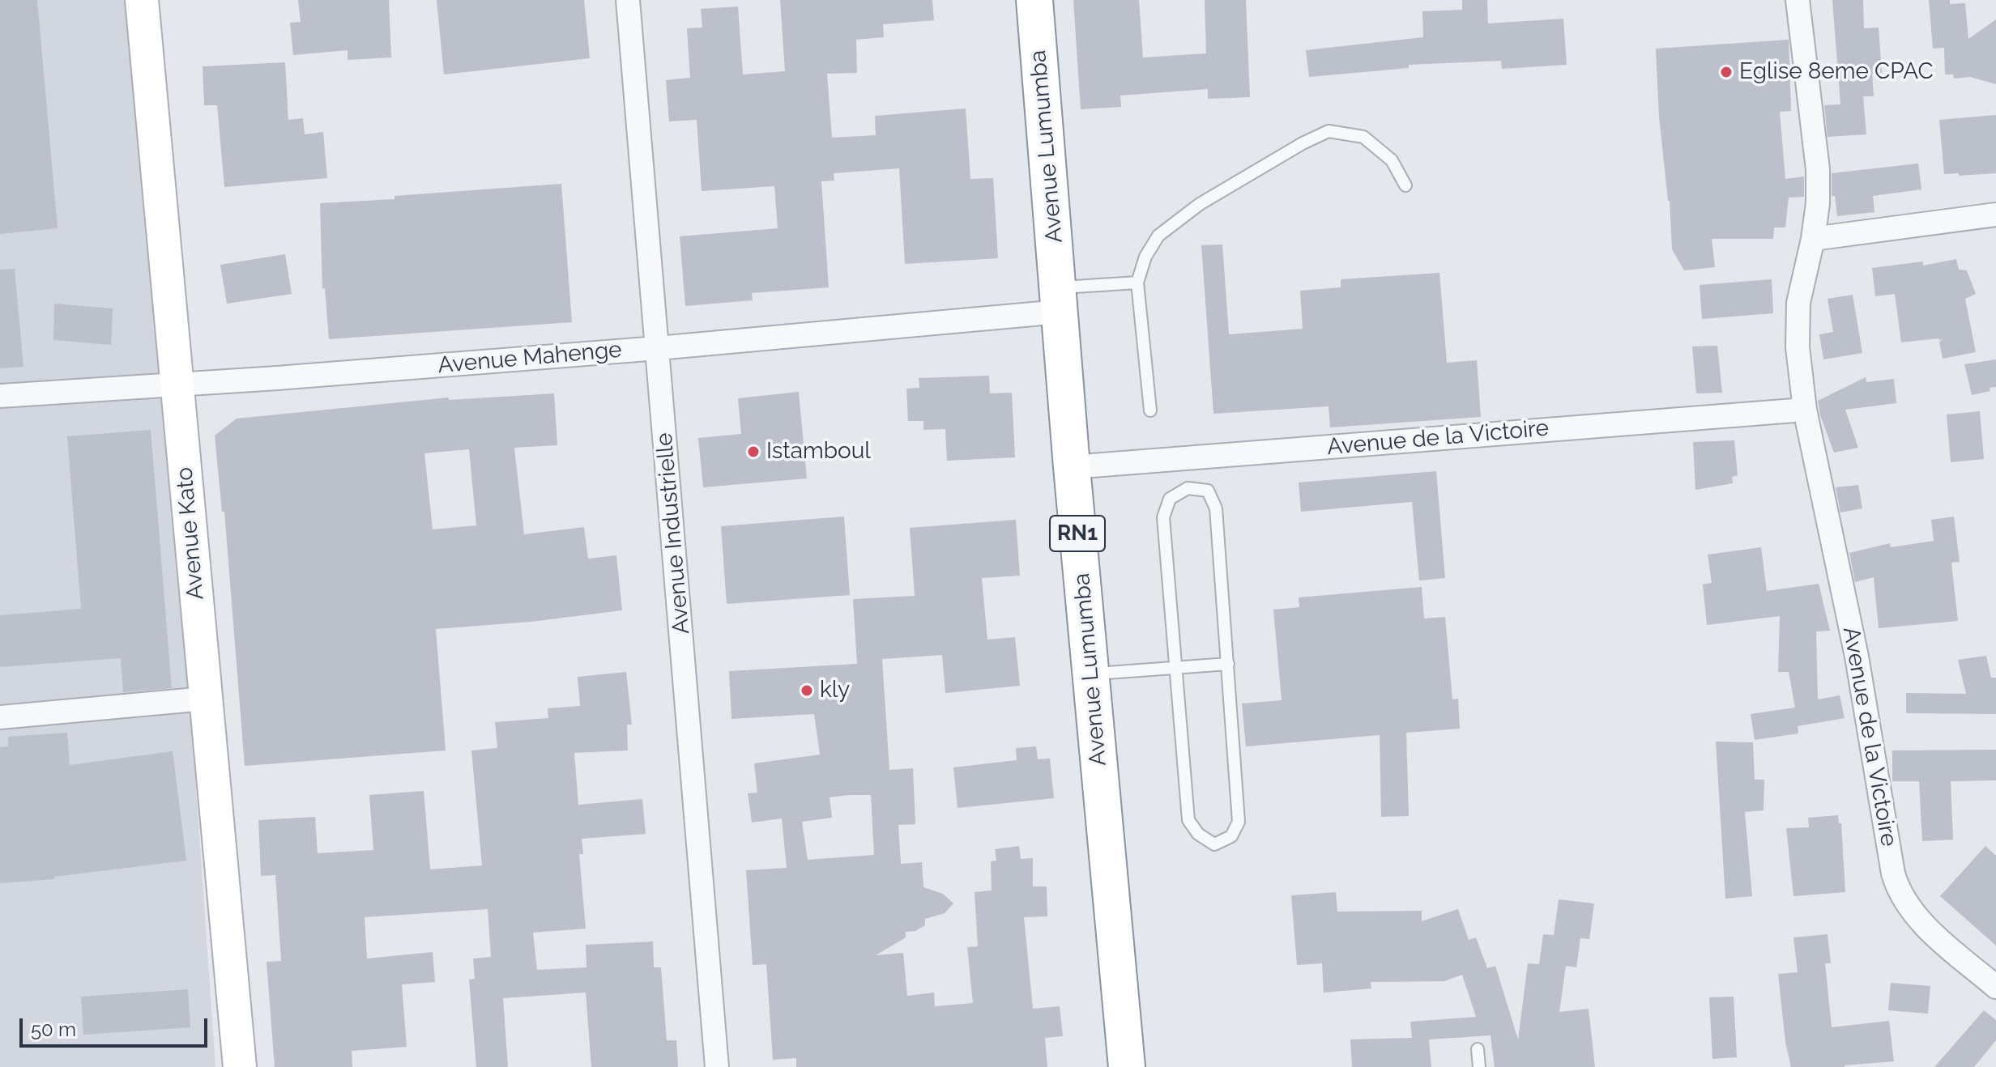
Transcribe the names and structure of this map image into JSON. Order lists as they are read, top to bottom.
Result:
{
  "streets": {
    "highway": ["Avenue Lumumba", "RN1"],
    "street": [
      "Avenue Mahenge",
      "Avenue de la Victoire",
      "Avenue Kato",
      "Avenue Industrielle"
    ]
  },
  "crossings": [
    ["Avenue Lumumba", "Avenue Mahenge"],
    ["Avenue Lumumba", "Avenue de la Victoire"],
    ["Avenue Mahenge", "Avenue Kato"],
    ["Avenue Mahenge", "Avenue Industrielle"]
  ],
  "places": ["Eglise 8eme CPAC", "Istamboul", "kly"],
  "scale_bar": "50 m"
}
